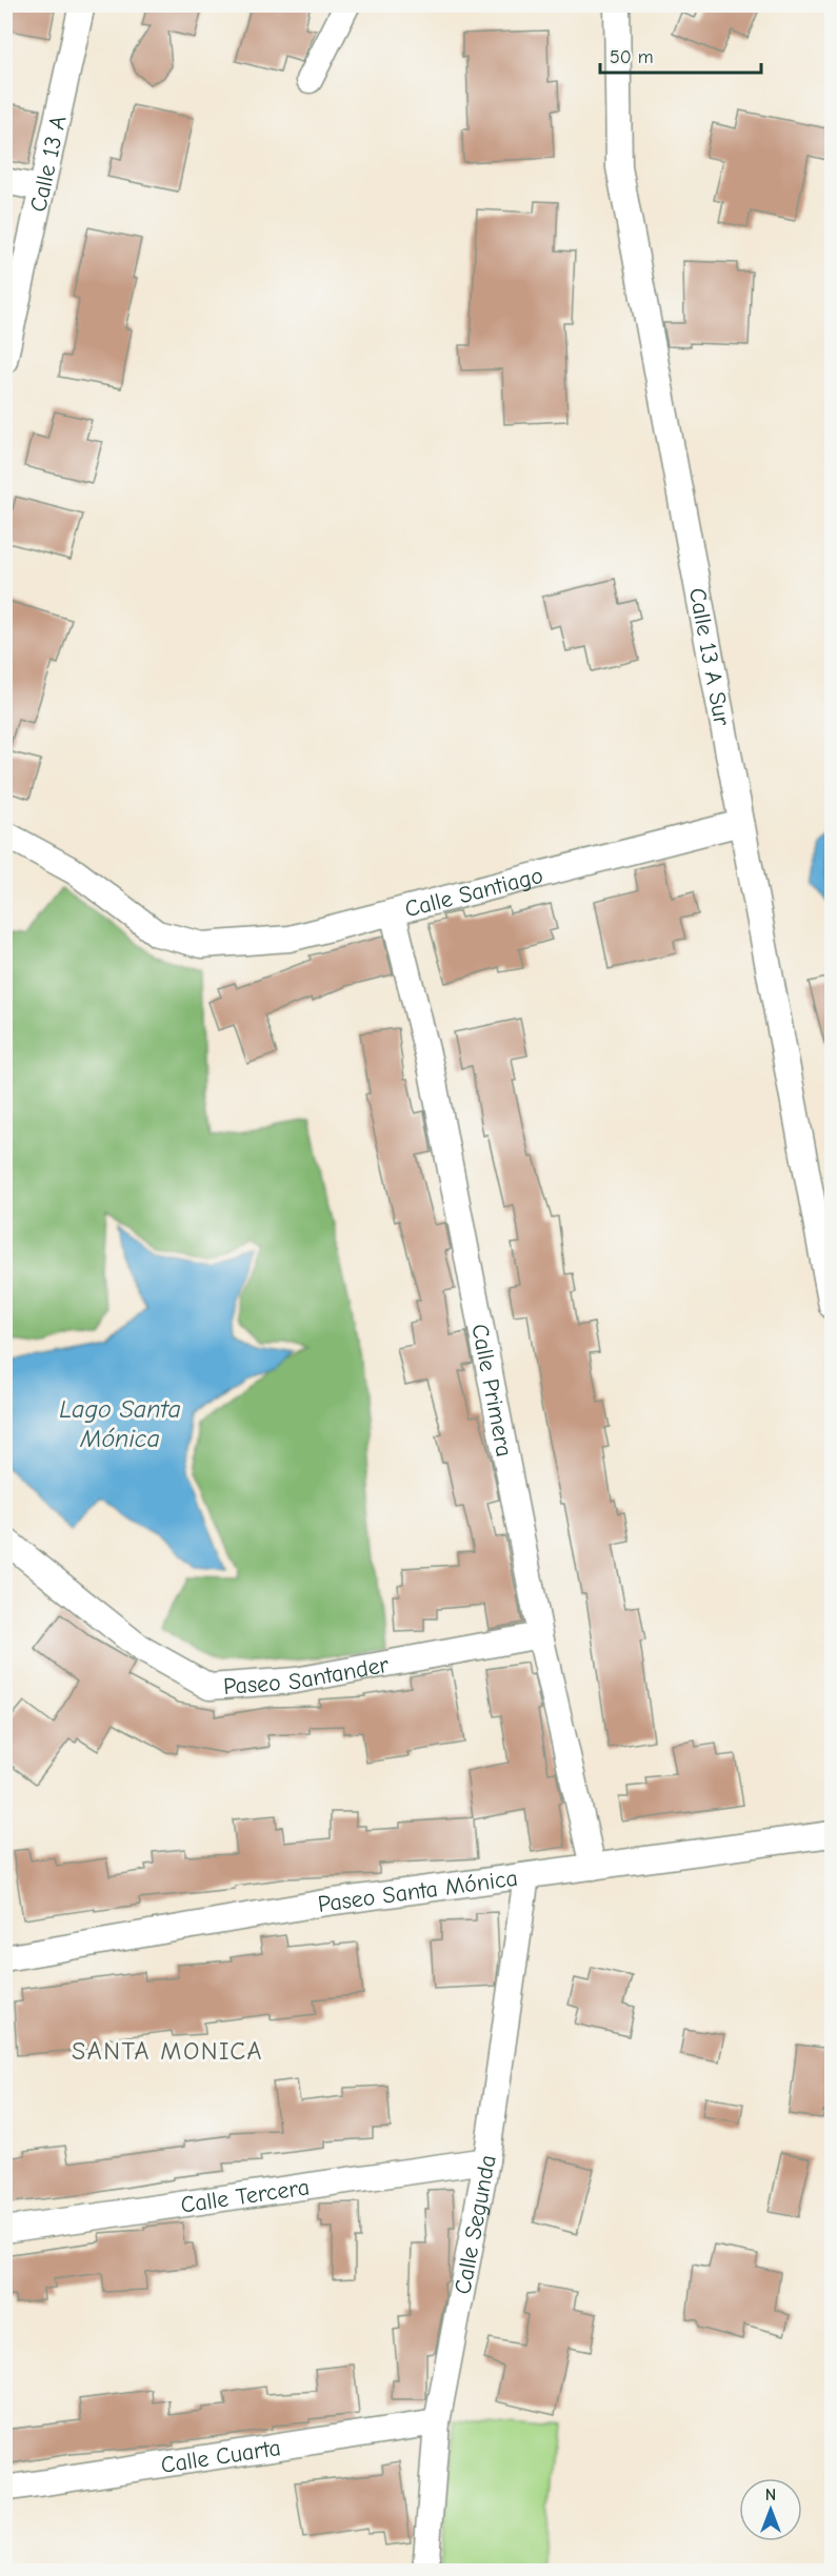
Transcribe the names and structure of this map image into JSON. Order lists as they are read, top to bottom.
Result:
{
  "streets": {
    "street": [
      "Calle 13 A",
      "Calle 13 A Sur",
      "Calle Santiago",
      "Calle Primera",
      "Paseo Santander",
      "Paseo Santa Mónica",
      "Calle Tercera",
      "Calle Segunda",
      "Calle Cuarta"
    ]
  },
  "crossings": [
    ["Calle 13 A Sur", "Calle Santiago"],
    ["Calle Santiago", "Calle Primera"],
    ["Calle Primera", "Paseo Santander"],
    ["Calle Primera", "Paseo Santa Mónica"],
    ["Paseo Santa Mónica", "Calle Segunda"],
    ["Calle Tercera", "Calle Segunda"],
    ["Calle Segunda", "Calle Cuarta"]
  ],
  "districts": ["SANTA MONICA"],
  "water": ["Lago Santa Mónica"],
  "scale_bar": "50 m",
  "north": "top"
}
